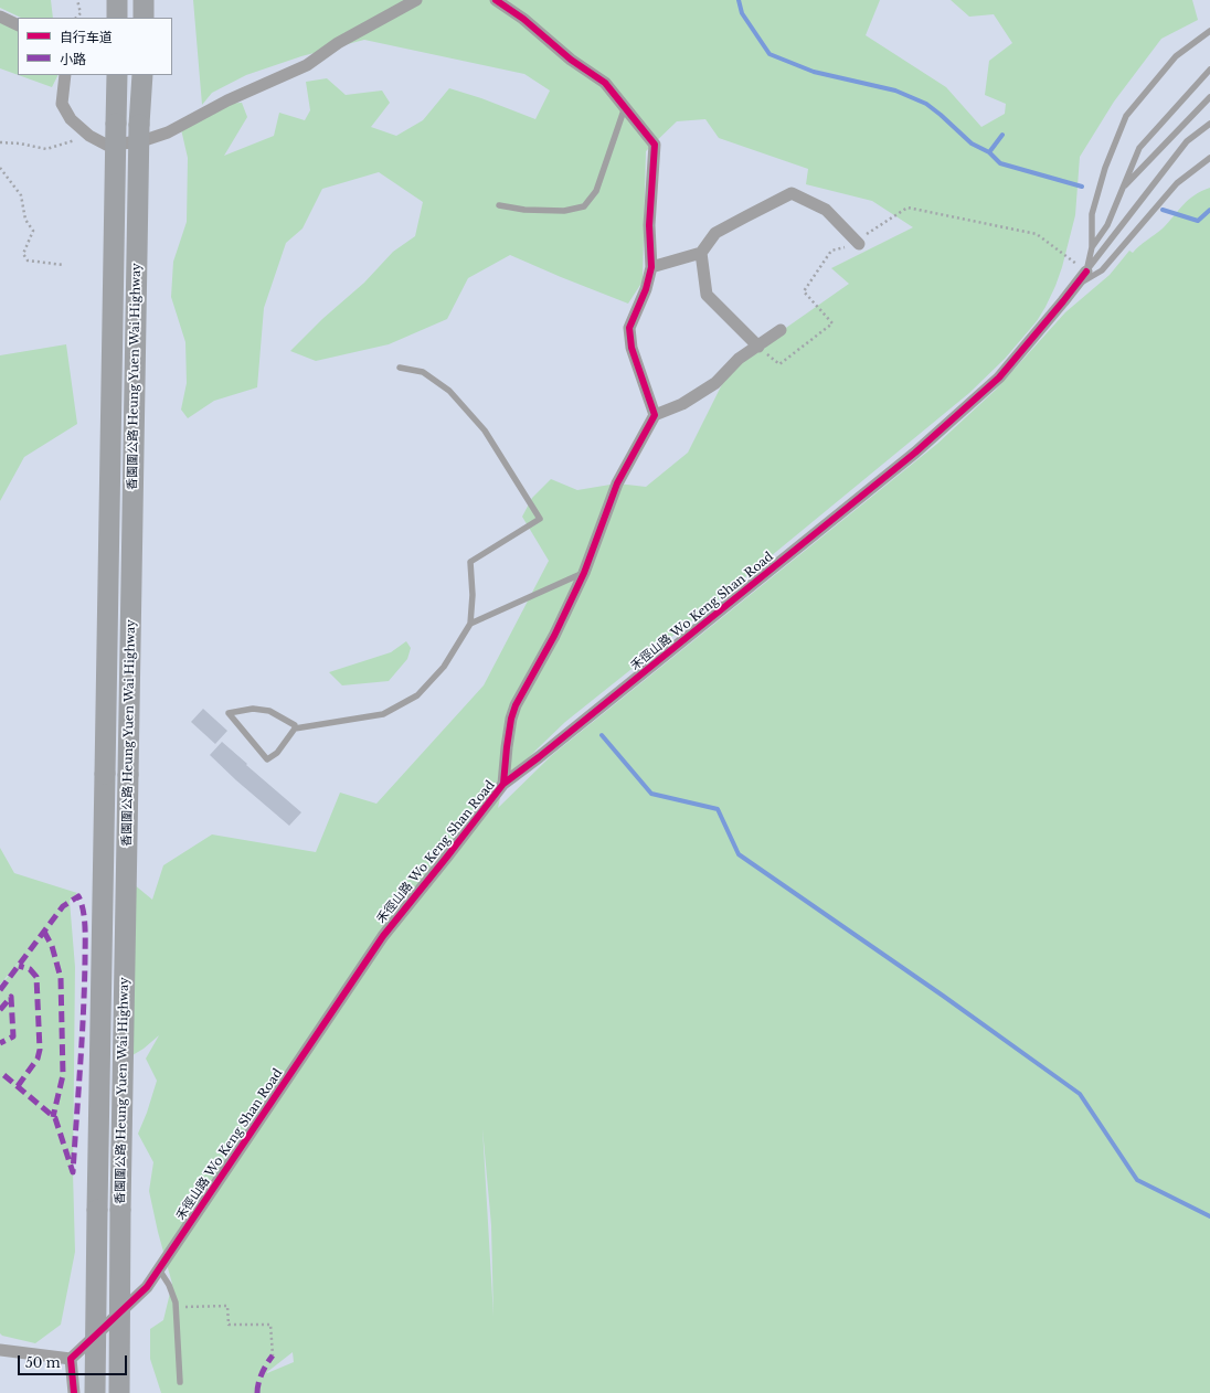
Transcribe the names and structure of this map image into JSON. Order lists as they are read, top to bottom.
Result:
{
  "streets": {
    "highway": ["香園圍公路 Heung Yuen Wai Highway"],
    "street": ["禾徑山路 Wo Keng Shan Road"]
  },
  "legend": ["自行车道", "小路"],
  "scale_bar": "50 m"
}
